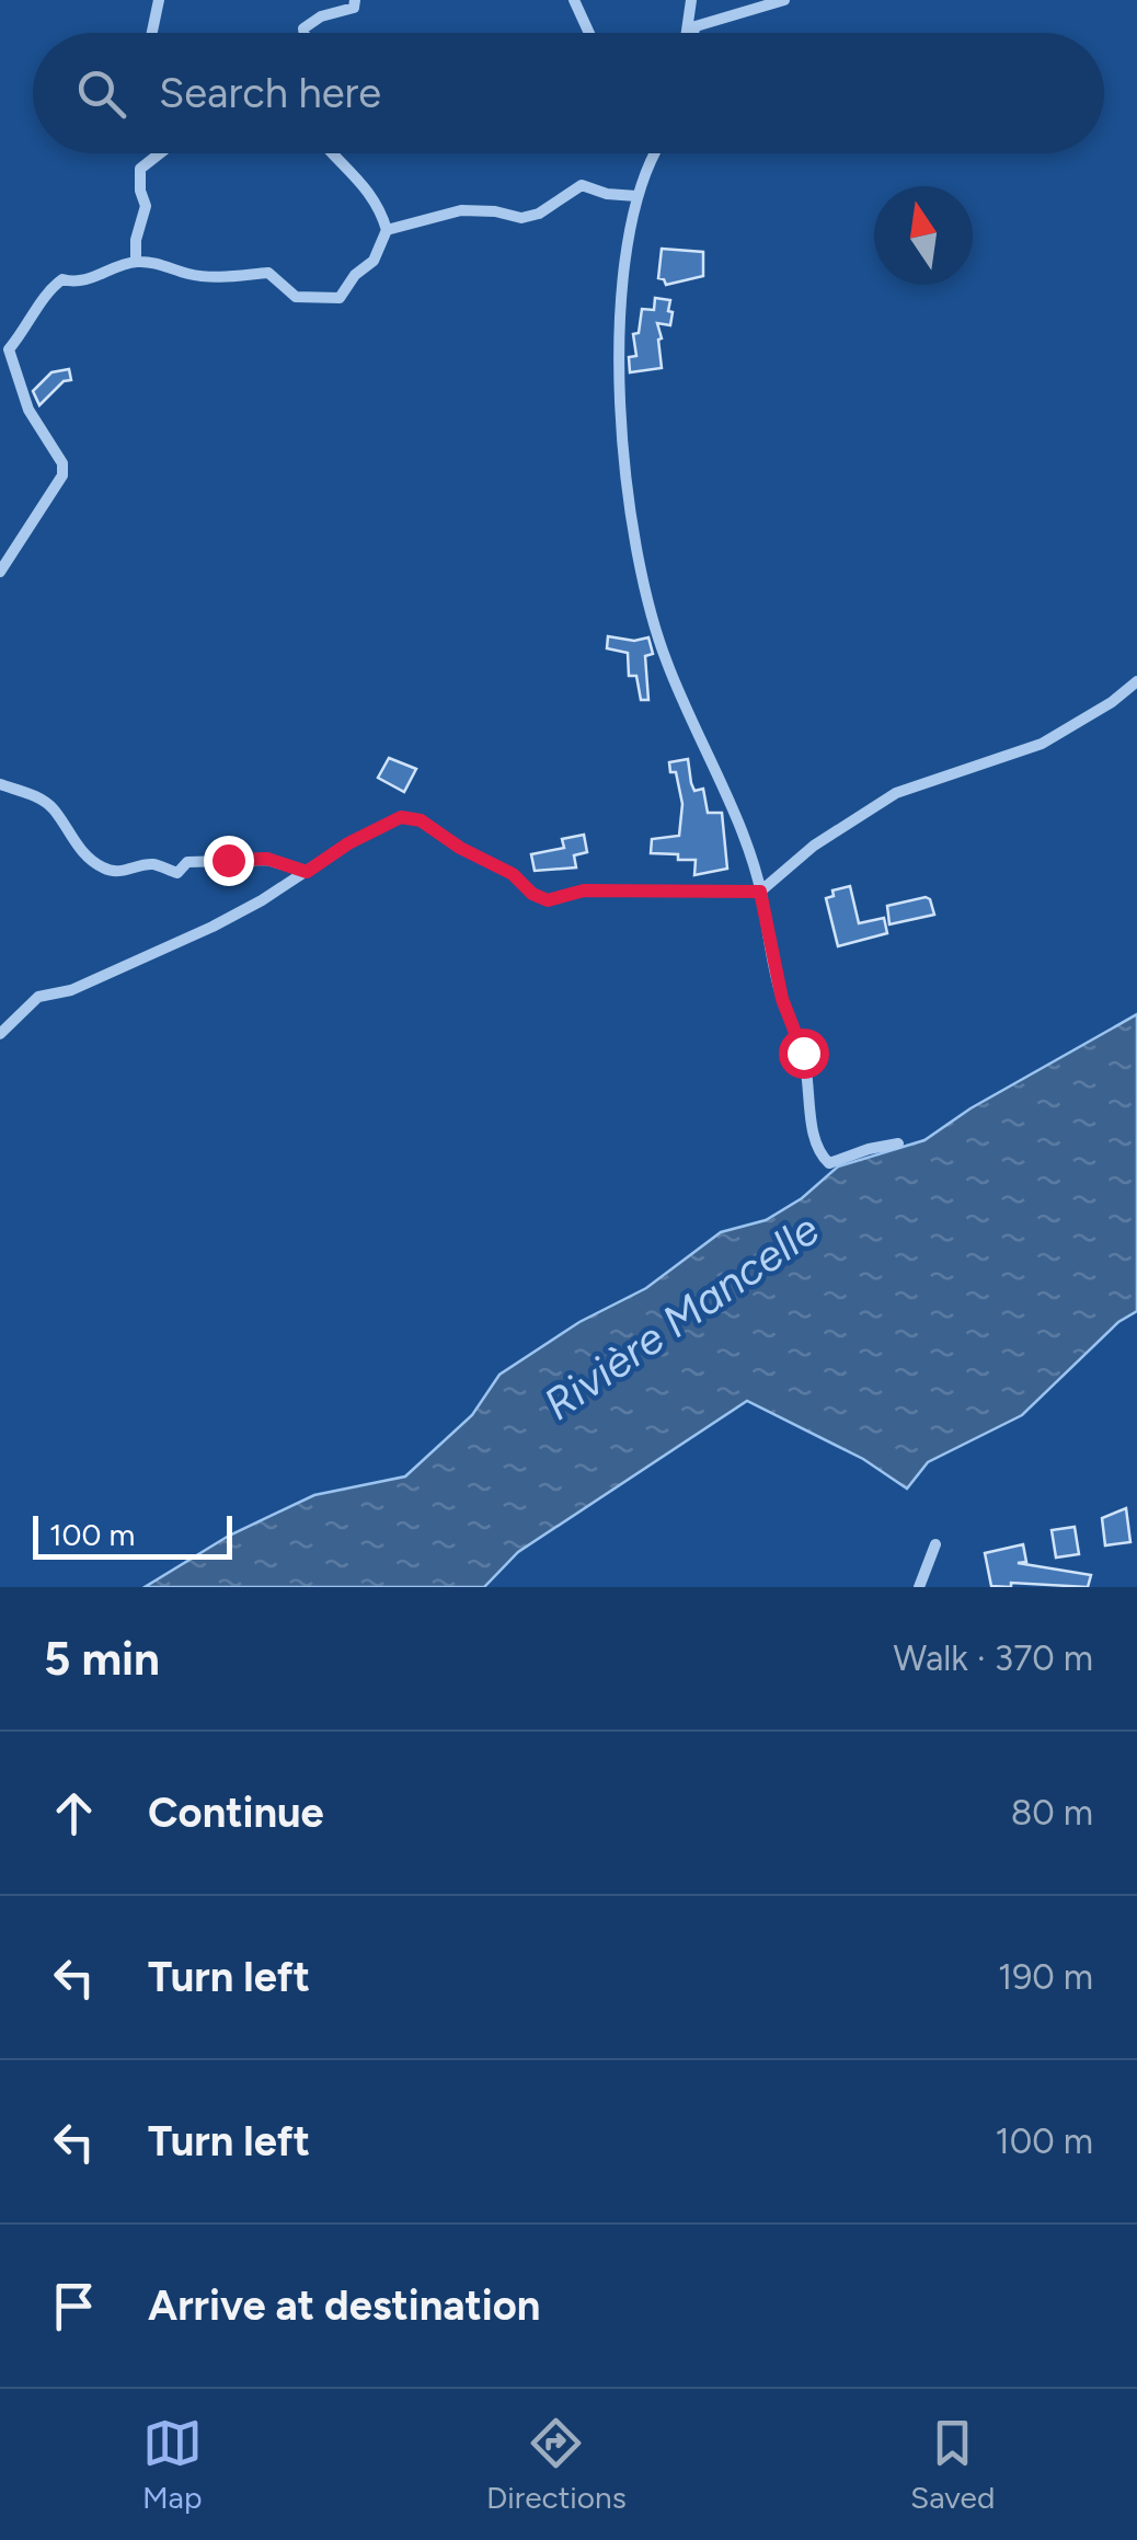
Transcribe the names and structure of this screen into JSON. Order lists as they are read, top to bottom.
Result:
{
  "water": ["Rivière Mancelle"],
  "scale_bar": "100 m",
  "north": "top",
  "page": {
    "search": "Search here",
    "scale": "100 m",
    "heading": ["5 min", "Walk · 370 m"],
    "list": [
      ["Continue", "80 m"],
      ["Turn left", "190 m"],
      ["Turn left", "100 m"],
      "Arrive at destination"
    ],
    "nav": ["Map", "Directions", "Saved"]
  }
}
